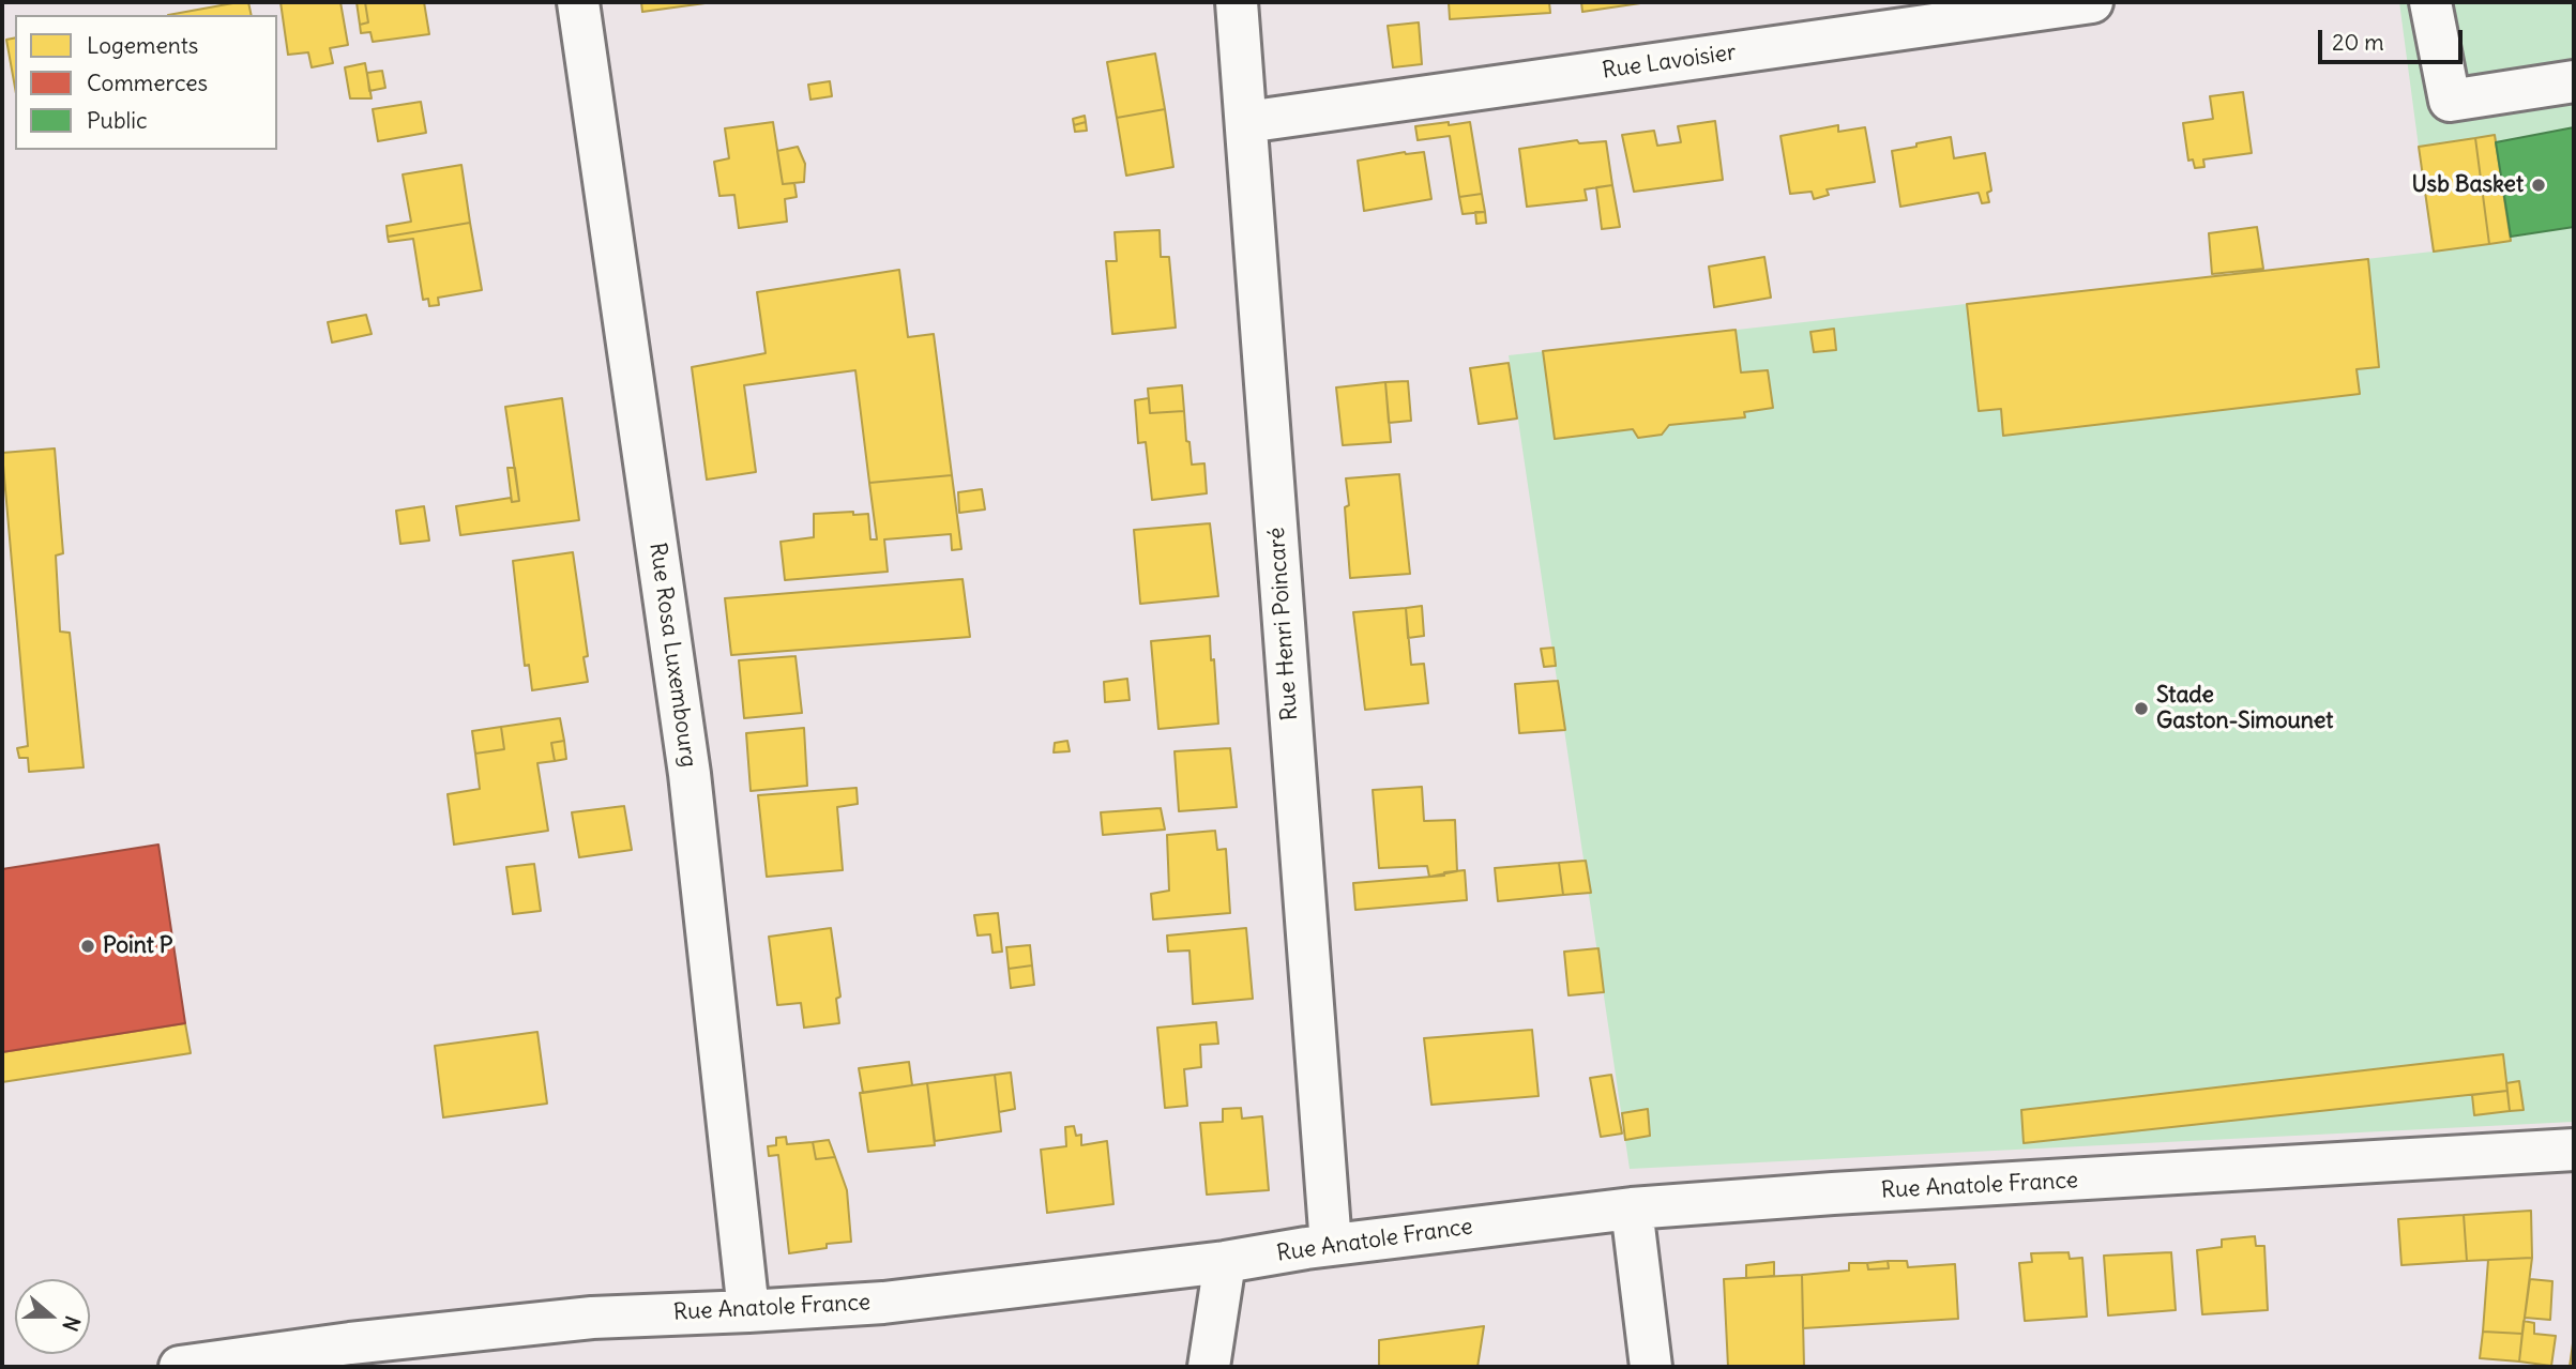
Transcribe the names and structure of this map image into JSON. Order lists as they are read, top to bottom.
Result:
{
  "streets": {
    "street": [
      "Rue Lavoisier",
      "Rue Henri Poincaré",
      "Rue Rosa Luxembourg",
      "Rue Anatole France"
    ]
  },
  "crossings": [
    ["Rue Lavoisier", "Rue Henri Poincaré"],
    ["Rue Henri Poincaré", "Rue Anatole France"],
    ["Rue Rosa Luxembourg", "Rue Anatole France"]
  ],
  "places": ["Usb Basket", "Stade Gaston-Simounet", "Point P"],
  "legend": ["Logements", "Commerces", "Public"],
  "scale_bar": "20 m",
  "north": "right"
}
